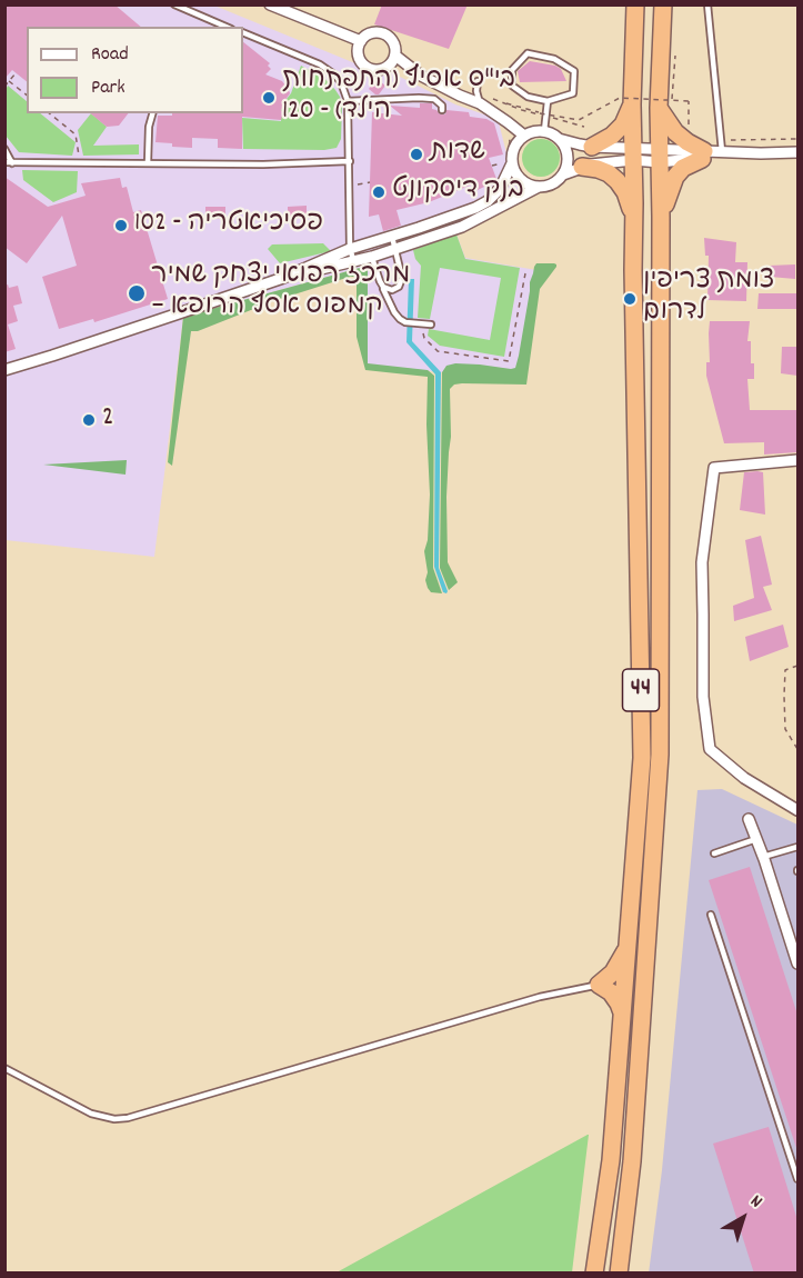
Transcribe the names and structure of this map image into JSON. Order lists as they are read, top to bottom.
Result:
{
  "streets": {
    "highway": ["44"]
  },
  "places": [
    "בי\"ס אסיף (התפתחות הילד) - 120",
    "שדות",
    "בנק דיסקונט",
    "102 - פסיכיאטריה",
    "מרכז רפואי יצחק שמיר – קמפוס אסף הרופא",
    "צומת צריפין לדרום",
    "2"
  ],
  "legend": ["Road", "Park"],
  "north": "top right"
}
